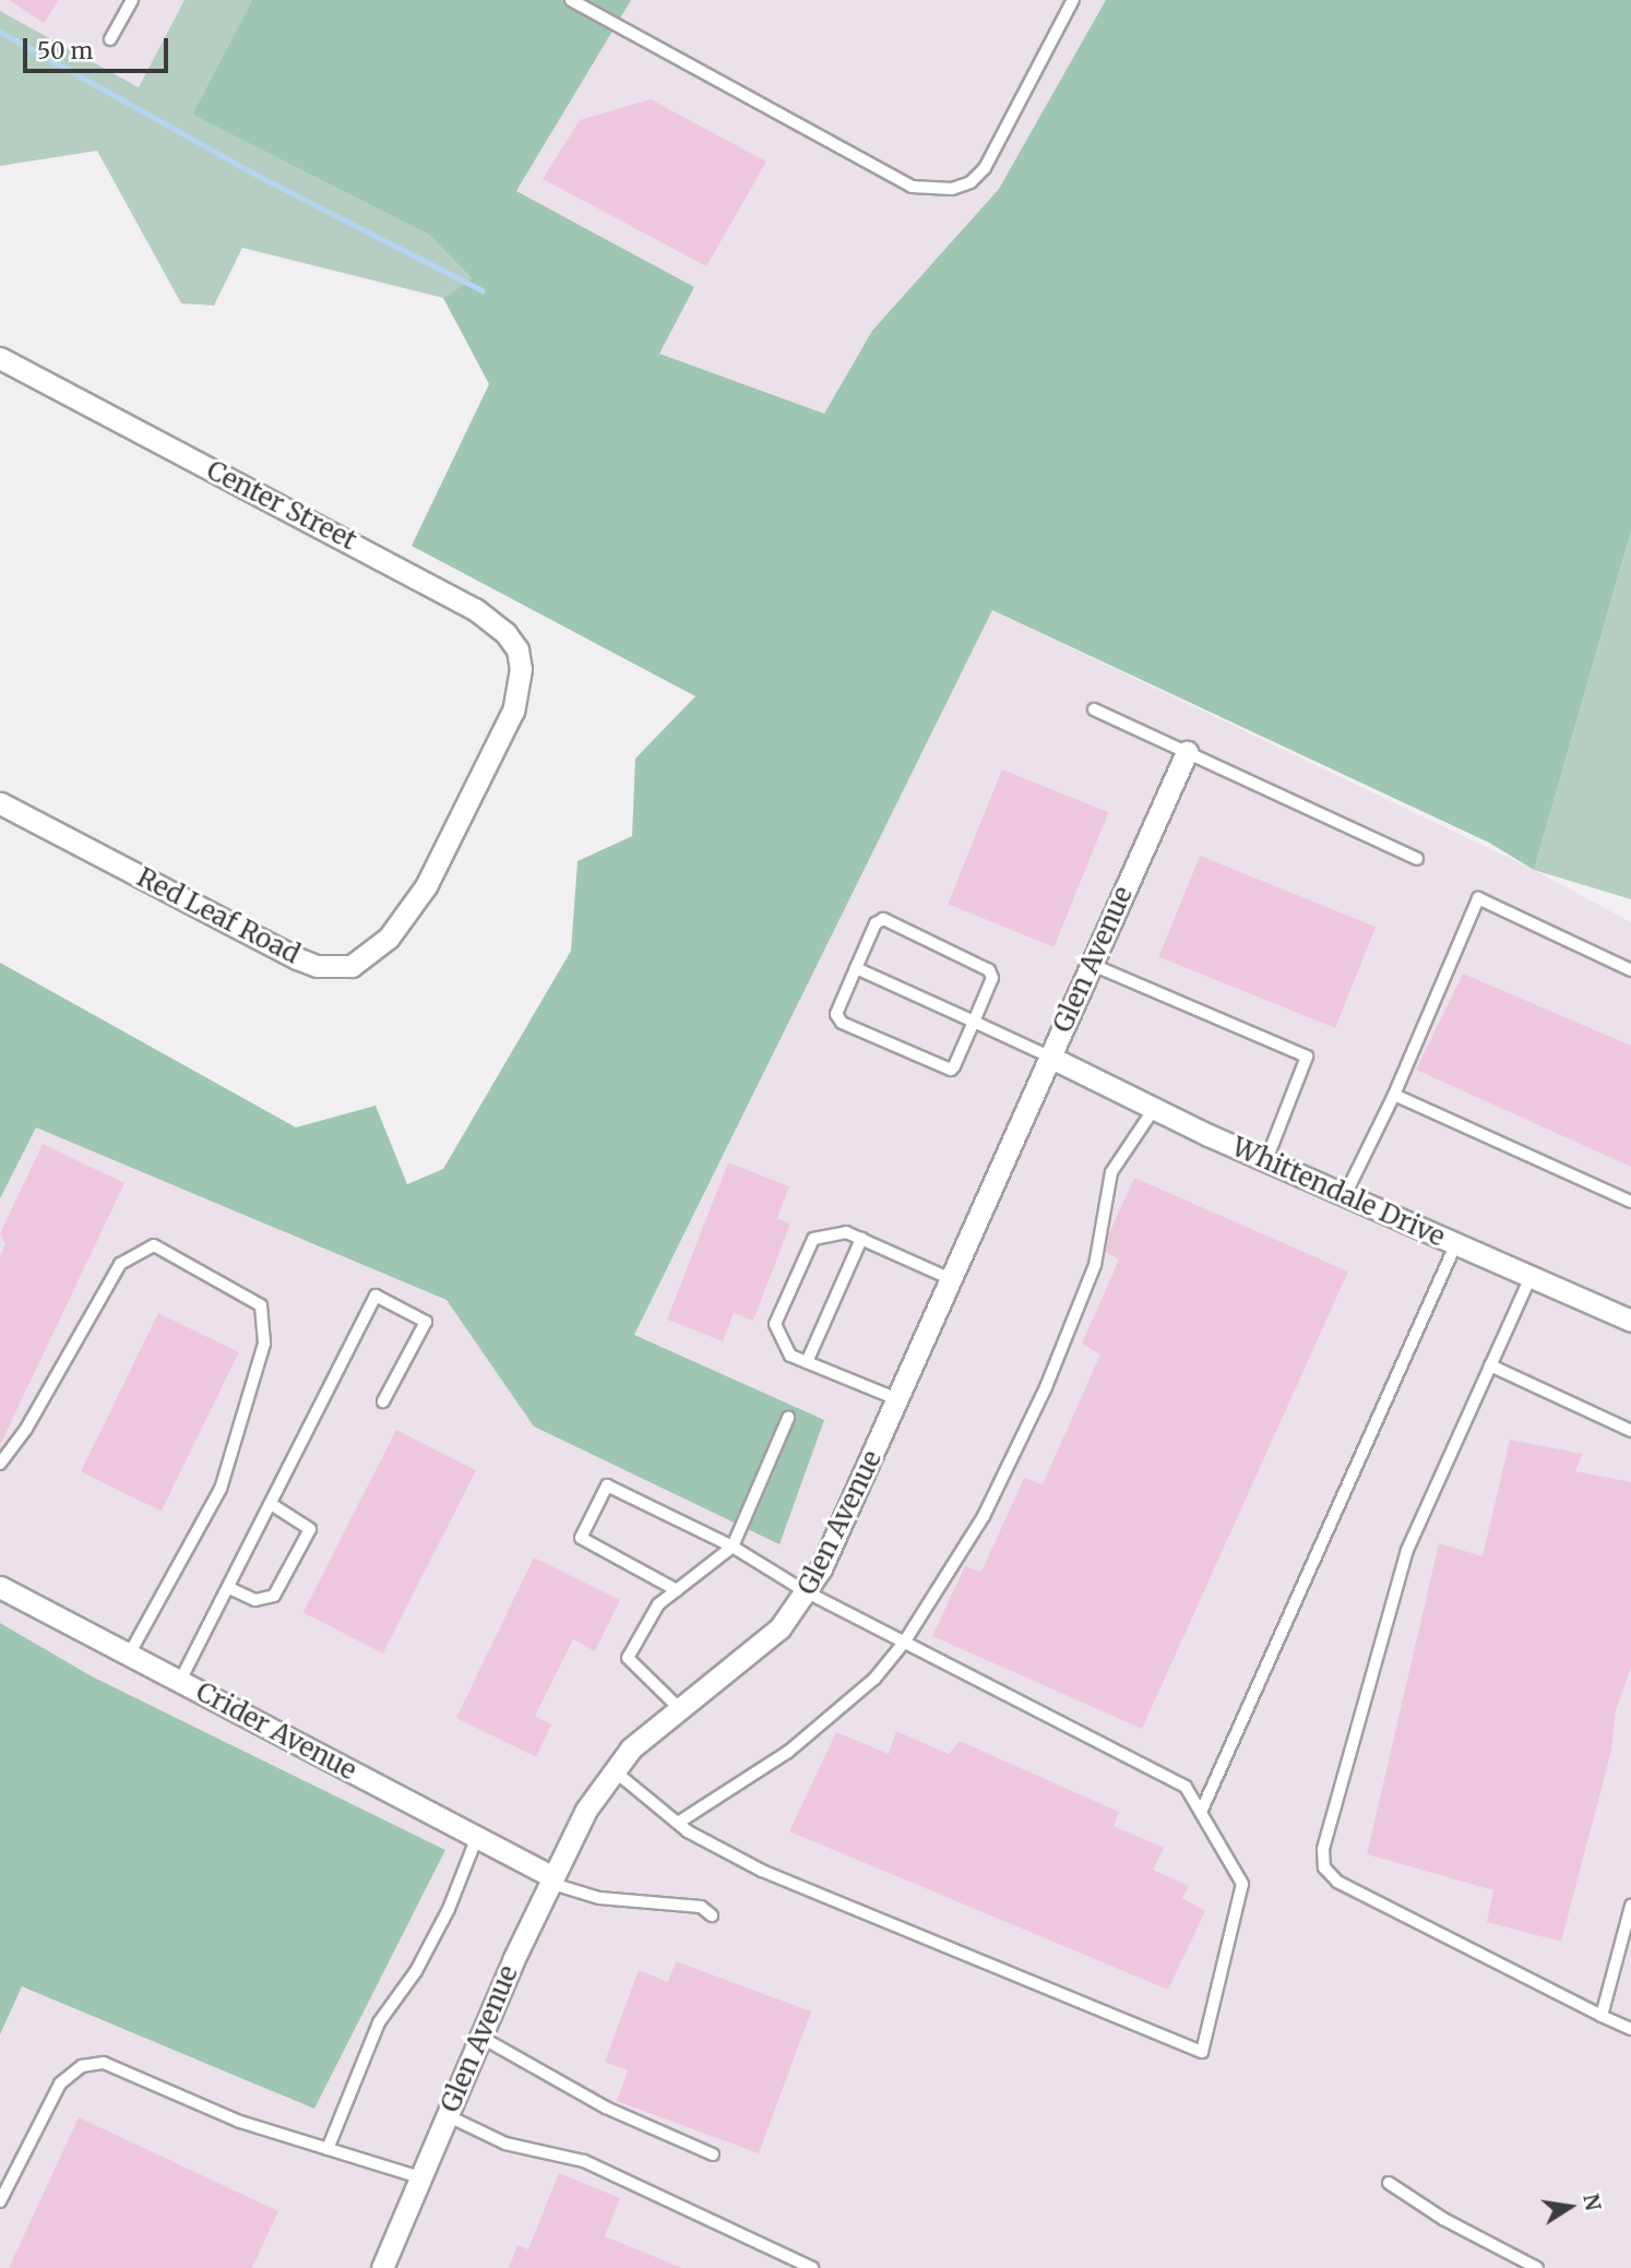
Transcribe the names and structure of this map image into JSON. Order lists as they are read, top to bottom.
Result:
{
  "streets": {
    "street": [
      "Center Street",
      "Red Leaf Road",
      "Glen Avenue",
      "Whittendale Drive",
      "Crider Avenue"
    ]
  },
  "crossings": [
    ["Center Street", "Red Leaf Road"],
    ["Glen Avenue", "Whittendale Drive"],
    ["Glen Avenue", "Crider Avenue"]
  ],
  "scale_bar": "50 m",
  "north": "right"
}
